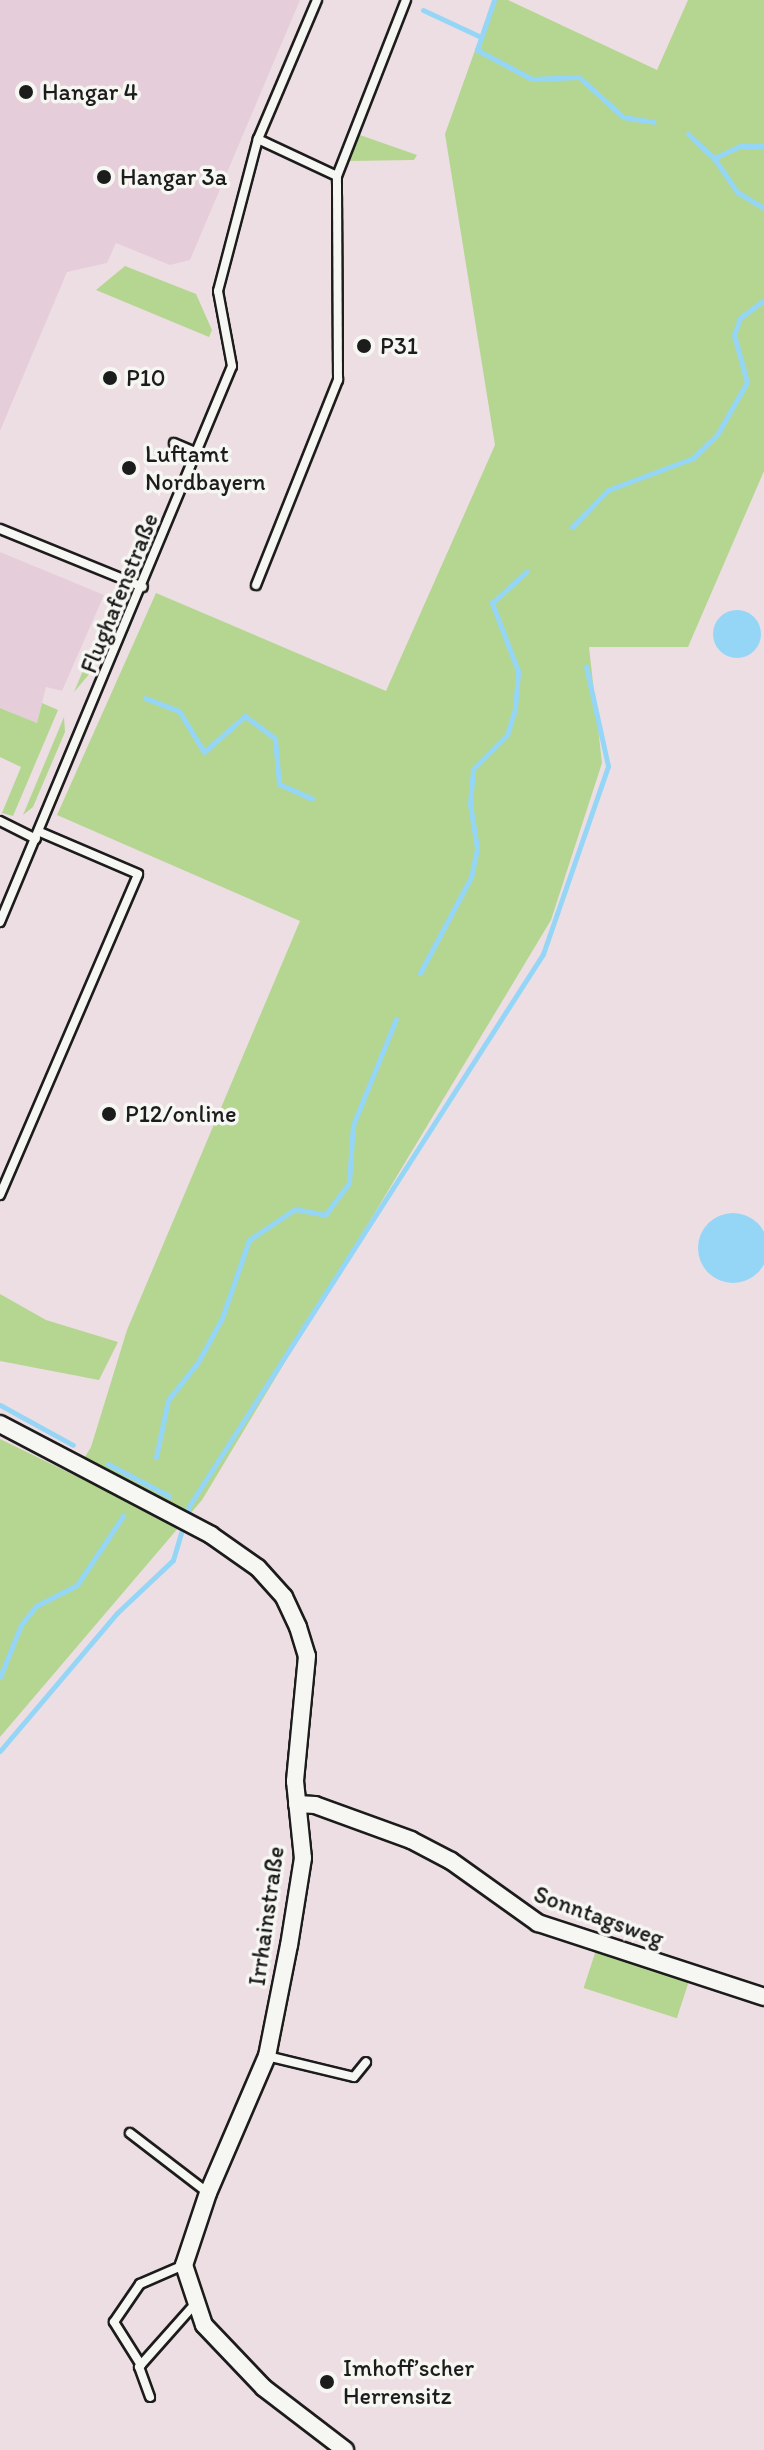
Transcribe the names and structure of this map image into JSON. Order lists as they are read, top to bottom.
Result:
{
  "streets": {
    "street": ["Irrhainstraße", "Sonntagsweg"],
    "lane": ["Flughafenstraße"]
  },
  "crossings": [
    ["Irrhainstraße", "Sonntagsweg"]
  ],
  "places": [
    "Hangar 4",
    "Hangar 3a",
    "P31",
    "P10",
    "Luftamt Nordbayern",
    "P12/online",
    "Imhoff’scher Herrensitz"
  ]
}
